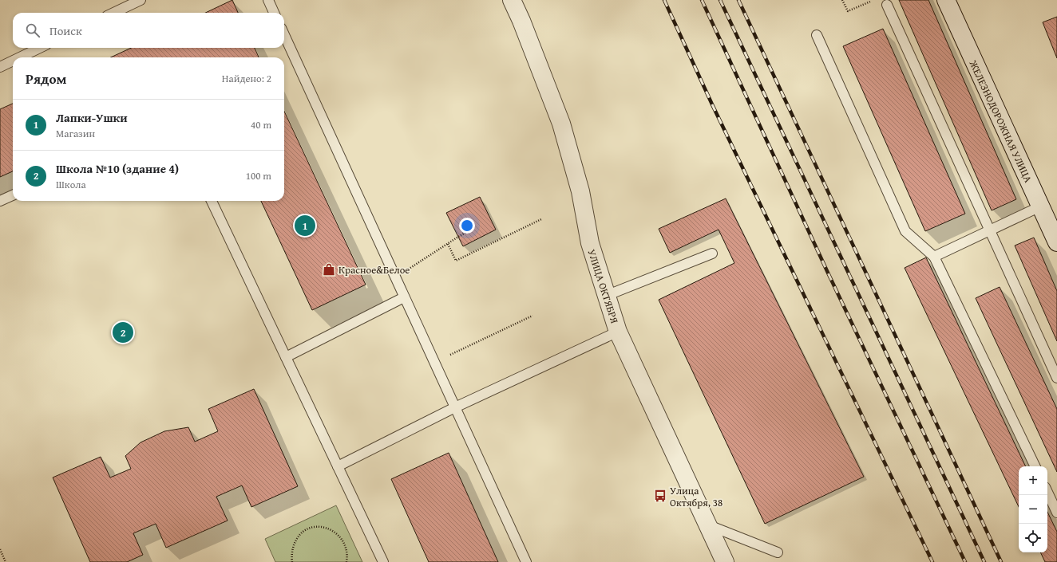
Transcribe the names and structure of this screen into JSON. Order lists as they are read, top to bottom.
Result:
{
  "streets": {
    "street": ["ЖЕЛЕЗНОДОРОЖНАЯ УЛИЦА", "УЛИЦА ОКТЯБРЯ"]
  },
  "places": {
    "shop": ["Красное&Белое"],
    "bus stop": ["Улица Октября, 38"]
  },
  "page": {
    "search": "Поиск",
    "heading": ["Рядом", "Найдено: 2"],
    "list": [
      {
        "mark": "1",
        "name": "Лапки-Ушки",
        "note": "Магазин",
        "value": "40 m"
      },
      {
        "mark": "2",
        "name": "Школа №10 (здание 4)",
        "note": "Школа",
        "value": "100 m"
      }
    ],
    "pins": ["1", "2"],
    "map_buttons": ["+", "−"]
  }
}
